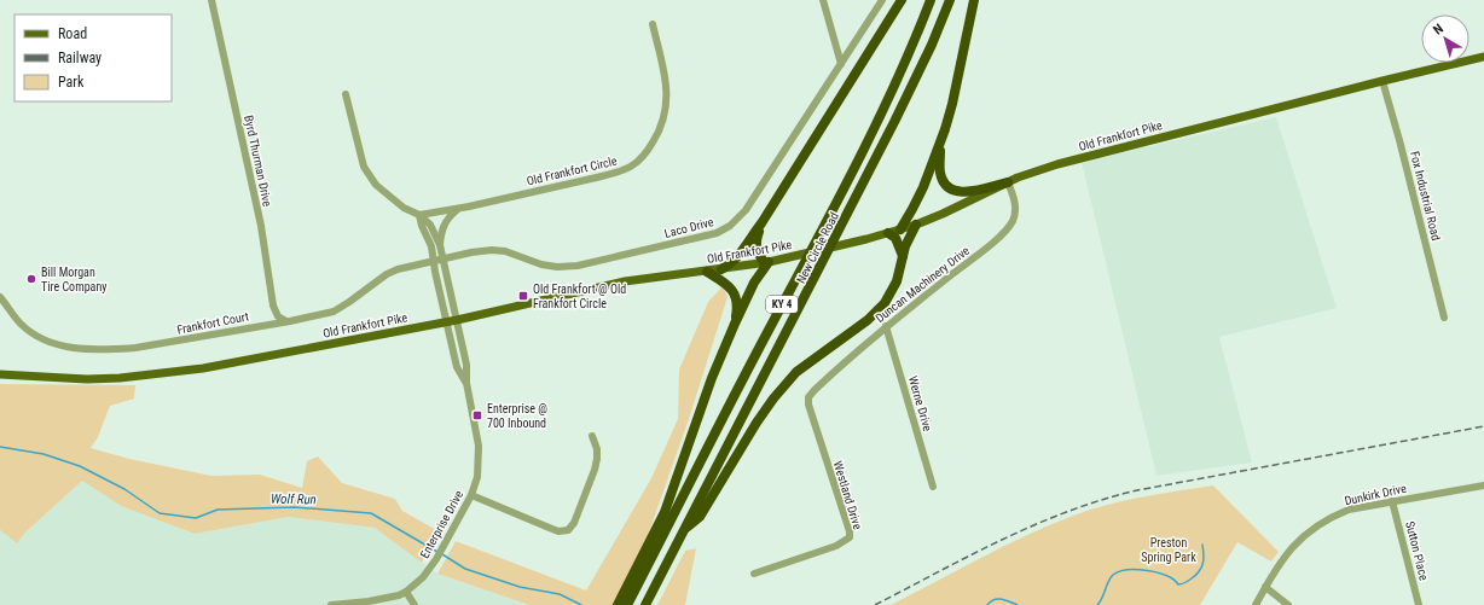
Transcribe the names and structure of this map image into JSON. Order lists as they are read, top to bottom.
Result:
{
  "streets": {
    "highway": ["New Circle Road", "KY 4"],
    "main road": ["Old Frankfort Pike"],
    "street": [
      "Byrd Thurman Drive",
      "Old Frankfort Circle",
      "Fox Industrial Road",
      "Laco Drive",
      "Duncan Machinery Drive",
      "Frankfort Court",
      "Werne Drive",
      "Dunkirk Drive",
      "Westland Drive",
      "Enterprise Drive",
      "Sutton Place"
    ]
  },
  "crossings": [
    ["Old Frankfort Pike", "Fox Industrial Road"],
    ["Old Frankfort Pike", "Duncan Machinery Drive"],
    ["Old Frankfort Pike", "Enterprise Drive"],
    ["Byrd Thurman Drive", "Frankfort Court"],
    ["Laco Drive", "Frankfort Court"],
    ["Duncan Machinery Drive", "Werne Drive"],
    ["Duncan Machinery Drive", "Westland Drive"],
    ["Dunkirk Drive", "Sutton Place"]
  ],
  "water": ["Wolf Run"],
  "parks": ["Preston Spring Park"],
  "places": {
    "other": ["Bill Morgan Tire Company"],
    "transit": ["Old Frankfort @ Old Frankfort Circle", "Enterprise @ 700 Inbound"]
  },
  "legend": ["Road", "Railway", "Park"],
  "north": "top left"
}
